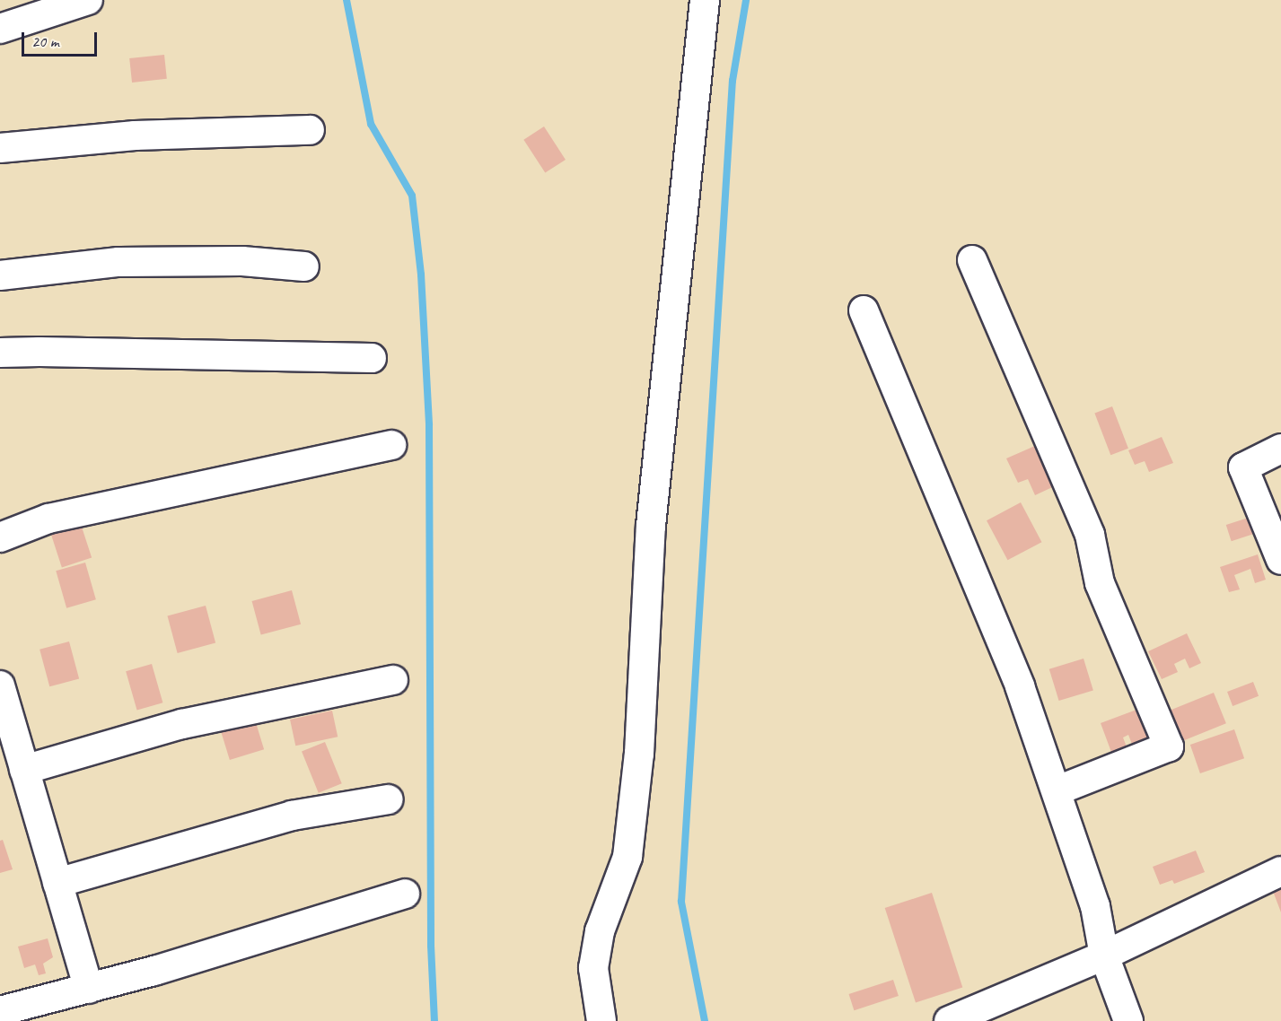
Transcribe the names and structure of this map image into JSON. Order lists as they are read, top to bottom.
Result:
{
  "scale_bar": "20 m"
}
